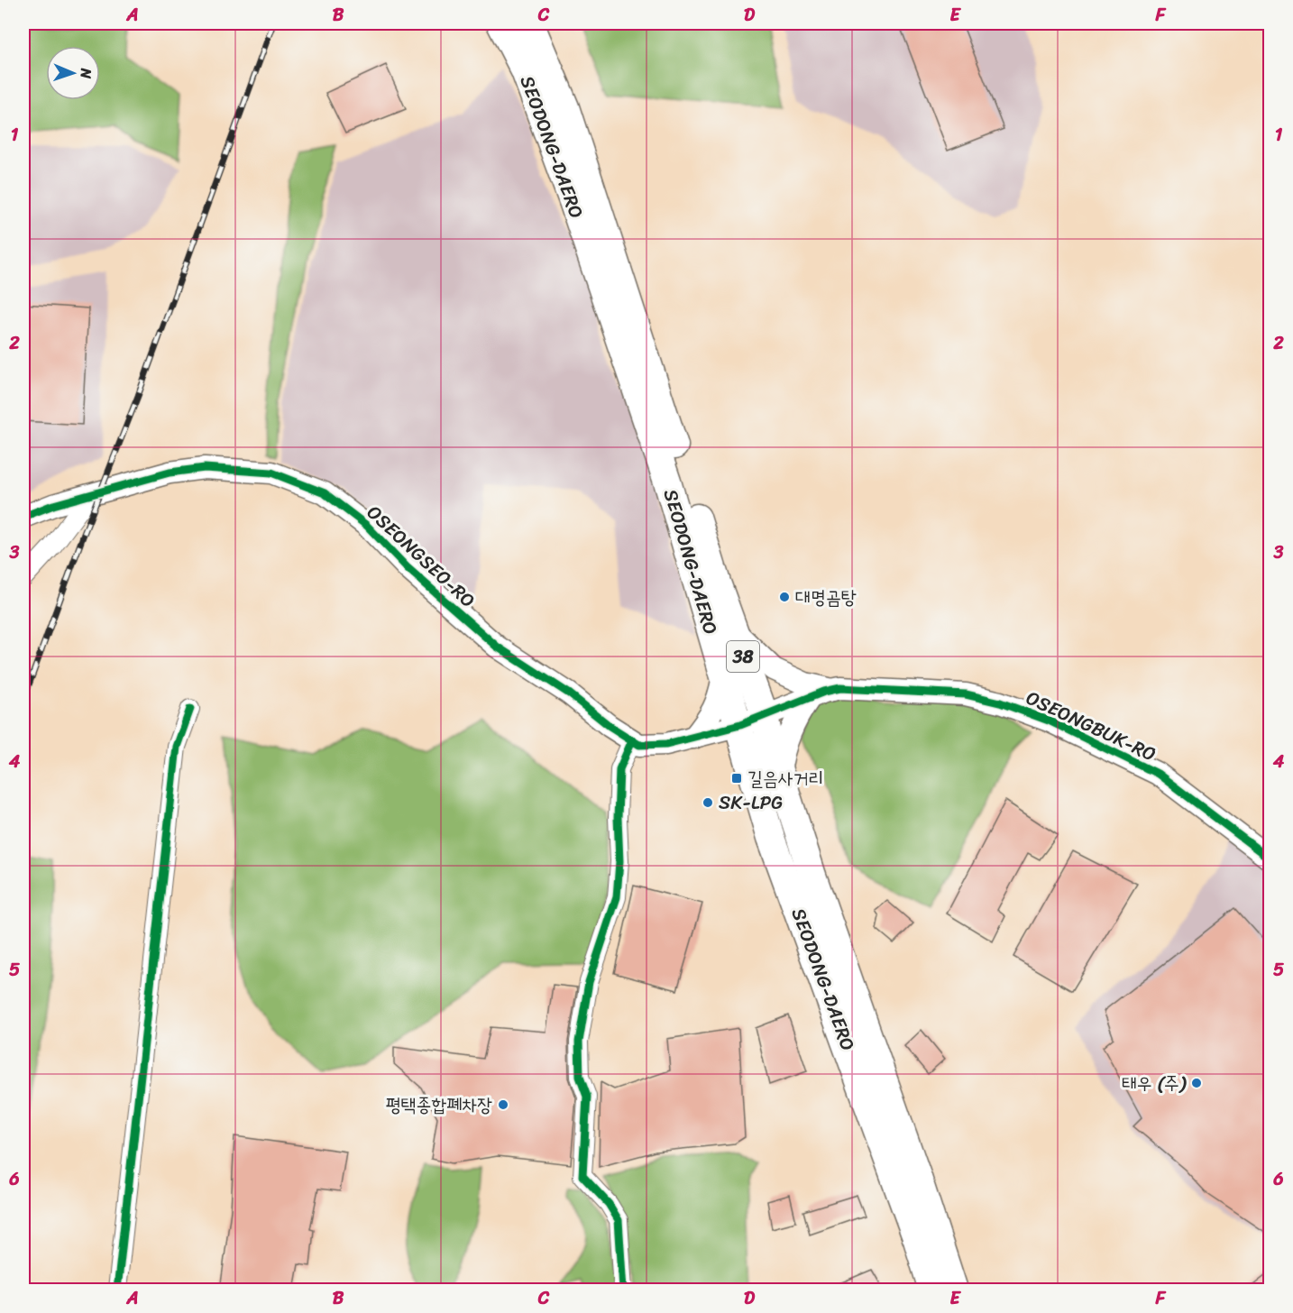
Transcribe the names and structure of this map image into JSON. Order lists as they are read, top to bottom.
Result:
{
  "streets": {
    "main road": ["SEODONG-DAERO", "38"],
    "street": ["OSEONGSEO-RO", "OSEONGBUK-RO"]
  },
  "crossings": [
    ["SEODONG-DAERO", "OSEONGSEO-RO"],
    ["OSEONGSEO-RO", "OSEONGBUK-RO"]
  ],
  "places": {
    "other": [
      "대명곰탕",
      "SK-LPG",
      "태우 (주)",
      "평택종합폐차장"
    ],
    "transit": ["길음사거리"]
  },
  "north": "right",
  "grid": {
    "columns": [
      "A",
      "B",
      "C",
      "D",
      "E",
      "F"
    ],
    "rows": [
      "1",
      "2",
      "3",
      "4",
      "5",
      "6"
    ]
  }
}
